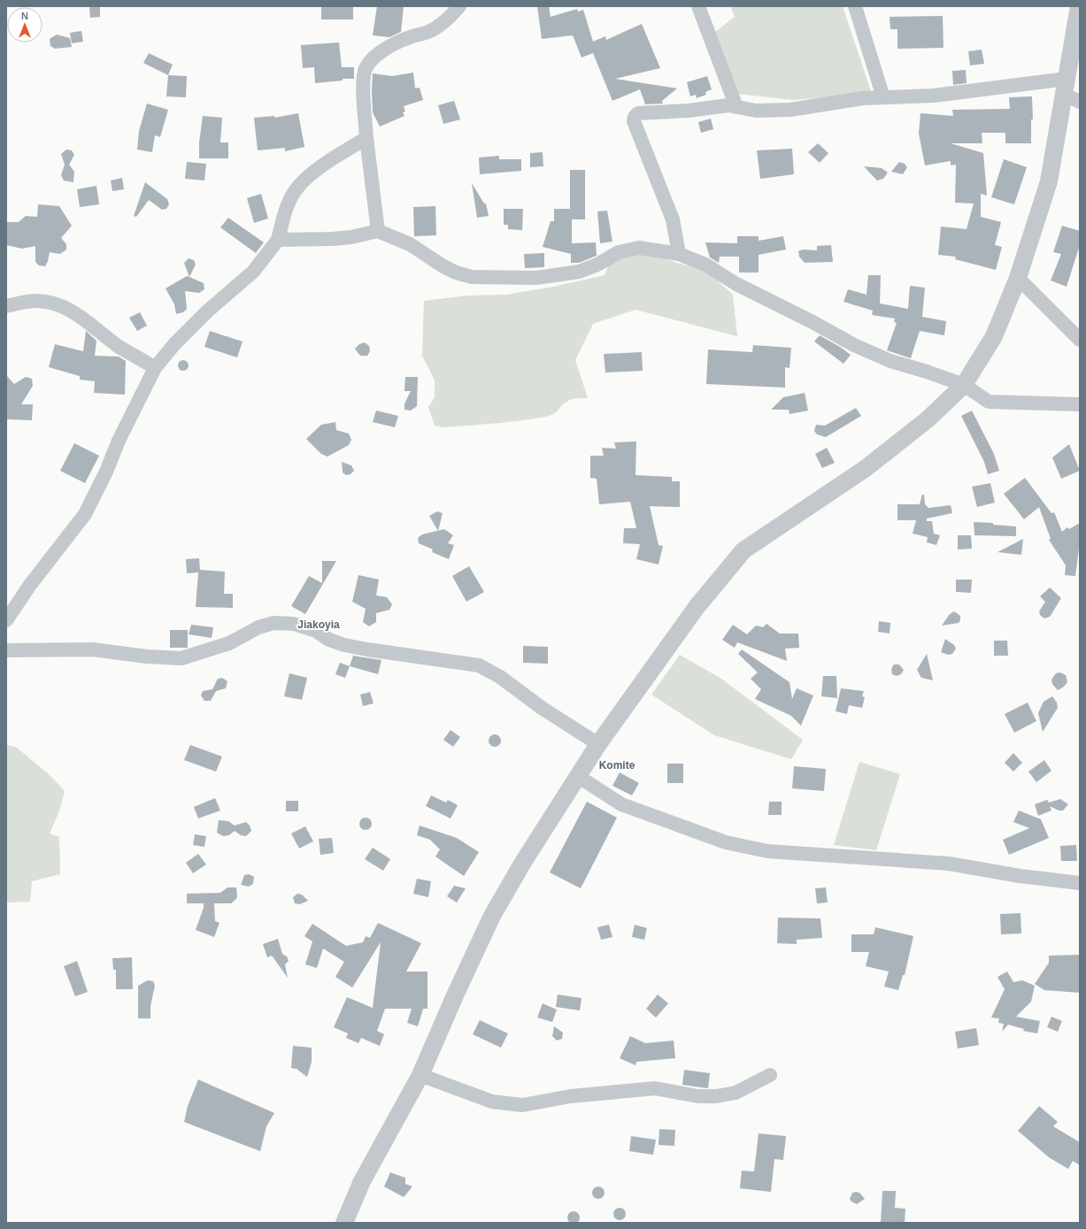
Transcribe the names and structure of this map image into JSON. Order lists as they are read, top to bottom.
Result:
{
  "districts": ["Jiakoyia", "Komite"],
  "north": "top"
}
